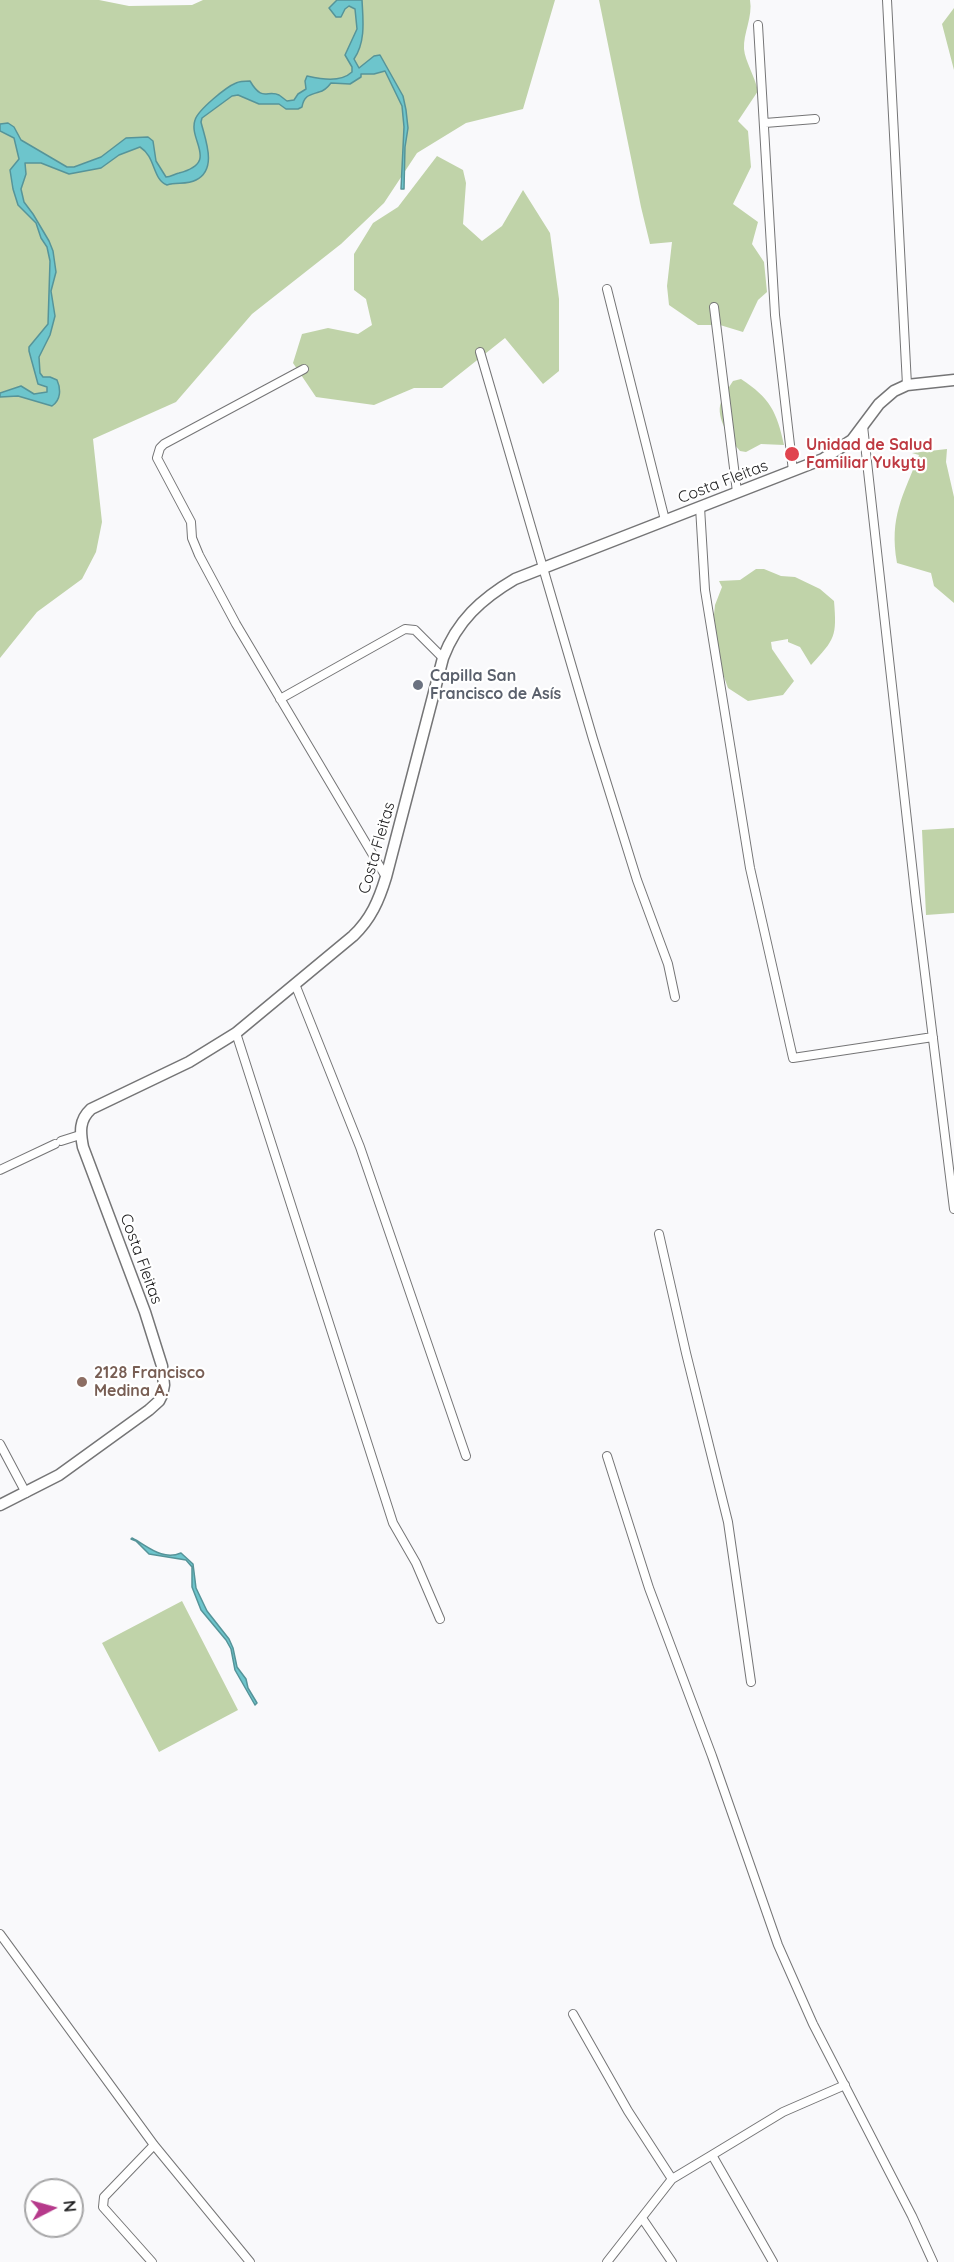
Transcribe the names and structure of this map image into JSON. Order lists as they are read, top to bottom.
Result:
{
  "streets": {
    "main road": ["Costa Fleitas"]
  },
  "places": ["Unidad de Salud Familiar Yukyty", "Capilla San Francisco de Asís", "2128 Francisco Medina A."],
  "north": "right"
}
